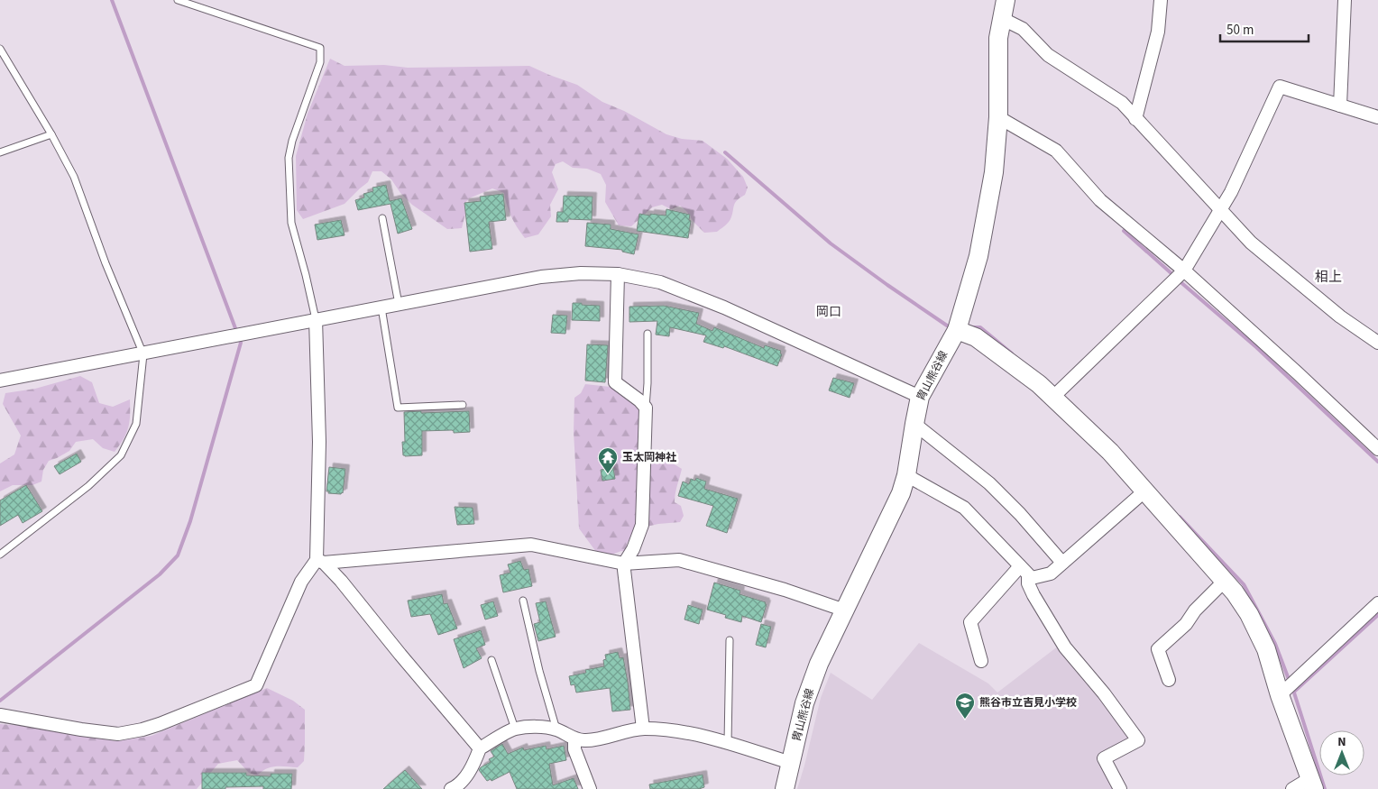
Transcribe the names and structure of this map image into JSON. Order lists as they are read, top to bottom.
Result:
{
  "streets": {
    "main road": ["胄山熊谷線"]
  },
  "districts": ["相上", "岡口"],
  "places": {
    "temple": ["玉太岡神社"],
    "school or university": ["熊谷市立吉見小学校"]
  },
  "scale_bar": "50 m",
  "north": "top"
}
